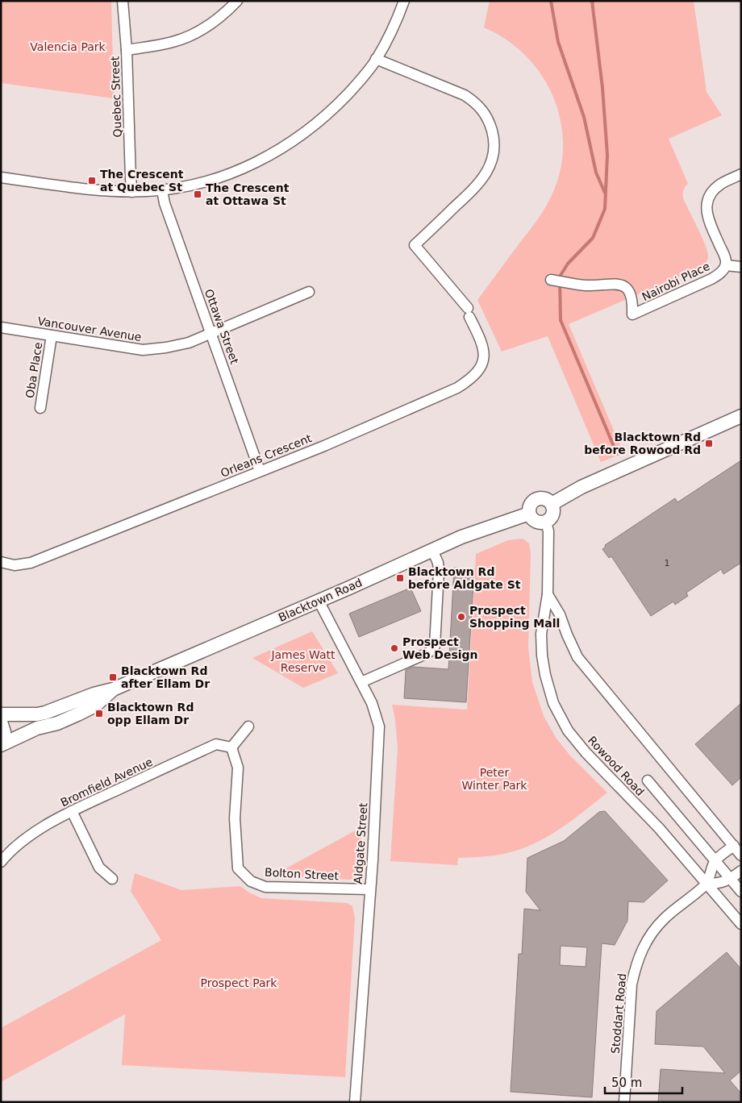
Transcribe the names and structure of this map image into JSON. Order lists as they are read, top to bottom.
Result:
{
  "streets": {
    "main road": ["Blacktown Road"],
    "street": [
      "Quebec Street",
      "Nairobi Place",
      "Ottawa Street",
      "Vancouver Avenue",
      "Oba Place",
      "Orleans Crescent",
      "Rowood Road",
      "Bromfield Avenue",
      "Aldgate Street",
      "Bolton Street",
      "Stoddart Road"
    ]
  },
  "crossings": [
    ["Ottawa Street", "Vancouver Avenue"],
    ["Ottawa Street", "Orleans Crescent"],
    ["Vancouver Avenue", "Oba Place"],
    ["Blacktown Road", "Rowood Road"],
    ["Blacktown Road", "Aldgate Street"],
    ["Rowood Road", "Stoddart Road"],
    ["Bromfield Avenue", "Bolton Street"],
    ["Aldgate Street", "Bolton Street"]
  ],
  "parks": [
    "Valencia Park",
    "James Watt Reserve",
    "Peter Winter Park",
    "Prospect Park"
  ],
  "places": {
    "transit": [
      "The Crescent at Quebec St",
      "The Crescent at Ottawa St",
      "Blacktown Rd before Rowood Rd",
      "Blacktown Rd before Aldgate St",
      "Blacktown Rd after Ellam Dr",
      "Blacktown Rd opp Ellam Dr"
    ],
    "other": ["Prospect Shopping Mall", "Prospect Web Design"]
  },
  "house_numbers": ["1"],
  "scale_bar": "50 m"
}
